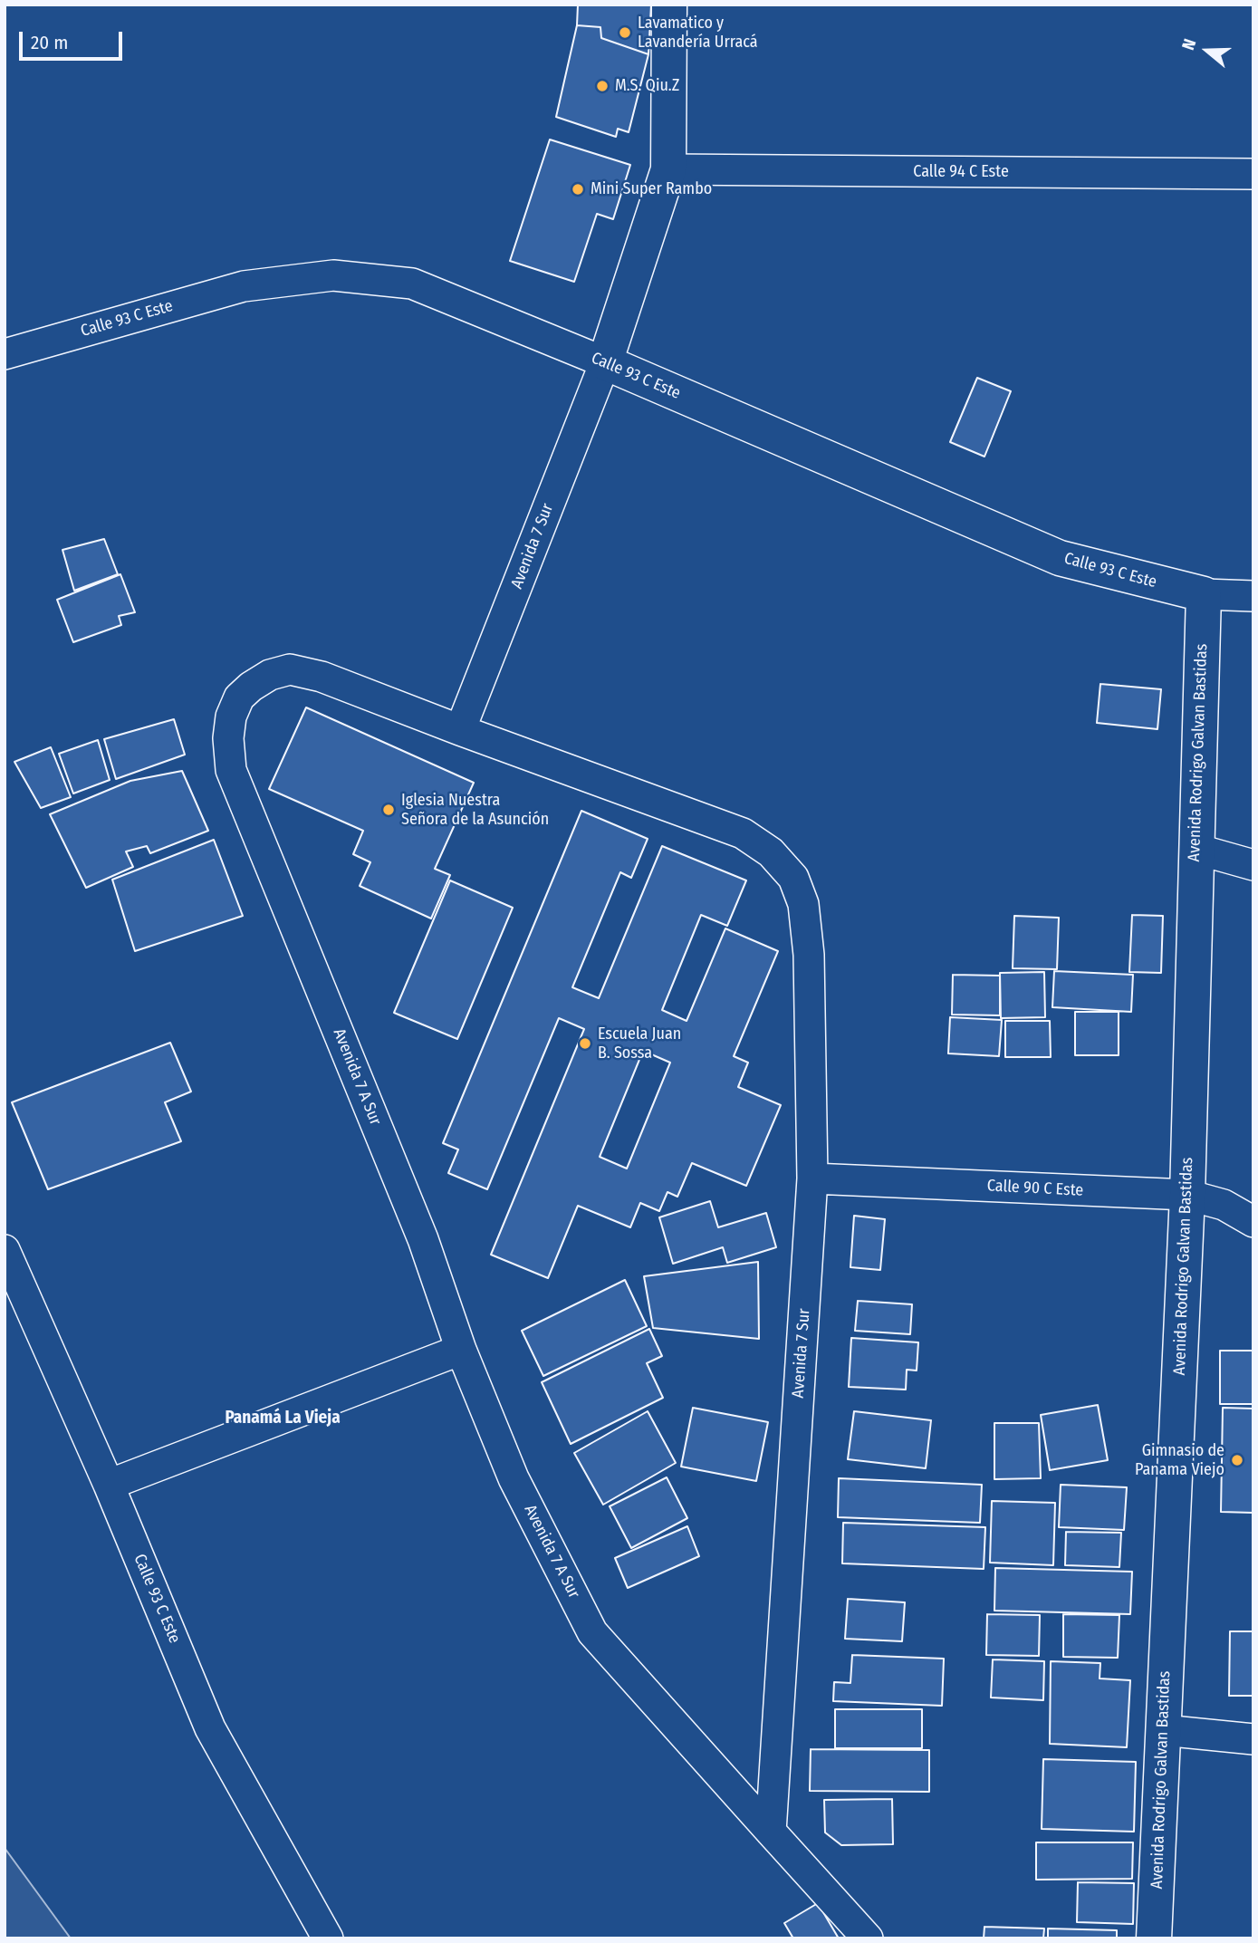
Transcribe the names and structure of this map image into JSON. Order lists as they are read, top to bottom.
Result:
{
  "streets": {
    "street": [
      "Calle 94 C Este",
      "Calle 93 C Este",
      "Avenida 7 Sur",
      "Avenida Rodrigo Galvan Bastidas",
      "Avenida 7 A Sur",
      "Calle 90 C Este"
    ]
  },
  "crossings": [
    ["Calle 93 C Este", "Avenida 7 Sur"],
    ["Calle 93 C Este", "Avenida Rodrigo Galvan Bastidas"],
    ["Avenida 7 Sur", "Avenida 7 A Sur"],
    ["Avenida 7 Sur", "Calle 90 C Este"],
    ["Avenida Rodrigo Galvan Bastidas", "Calle 90 C Este"]
  ],
  "districts": ["Panamá La Vieja"],
  "places": [
    "Lavamatico y Lavandería Urracá",
    "M.S. Qiu.Z",
    "Mini Super Rambo",
    "Iglesia Nuestra Señora de la Asunción",
    "Escuela Juan B. Sossa",
    "Gimnasio de Panama Viejo"
  ],
  "scale_bar": "20 m",
  "north": "left"
}
